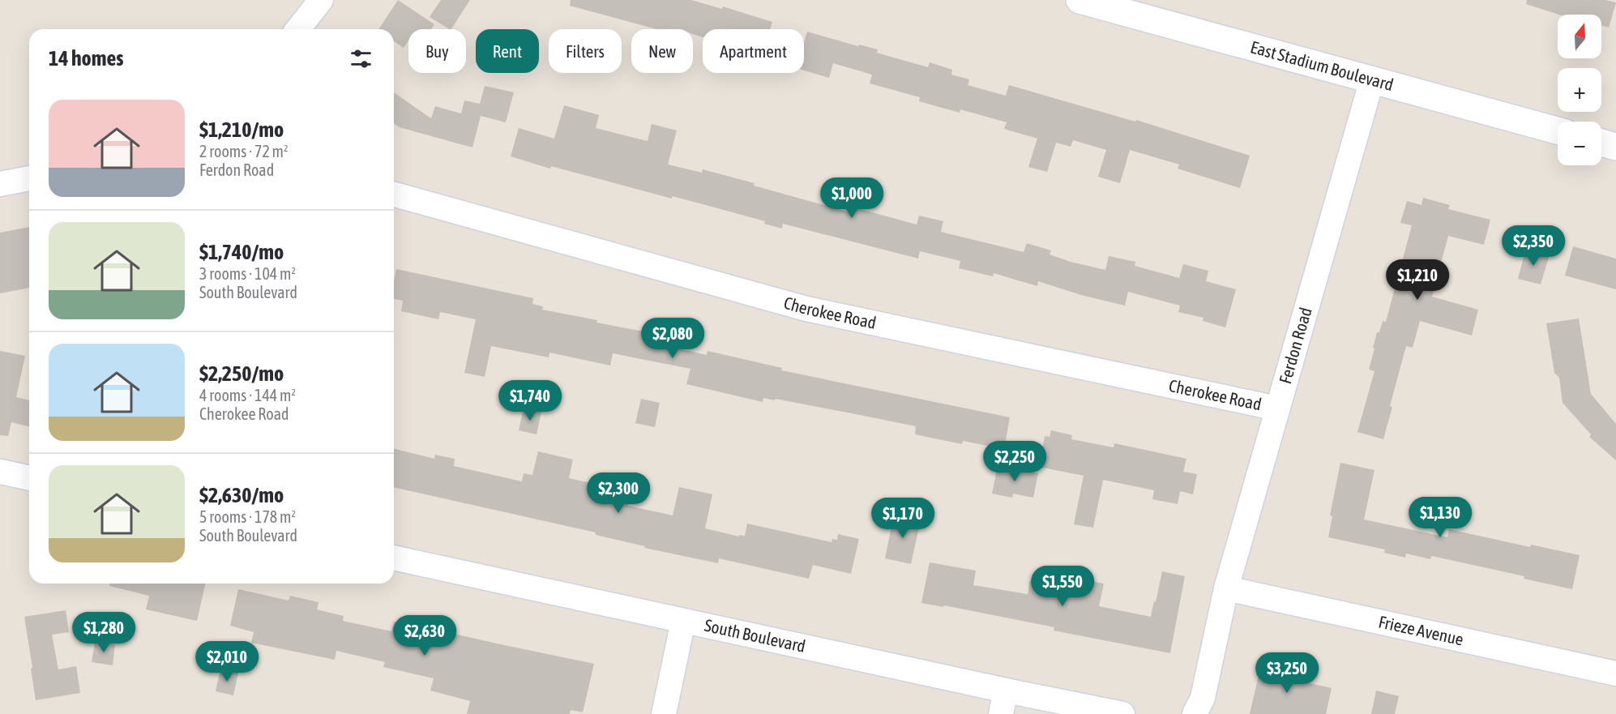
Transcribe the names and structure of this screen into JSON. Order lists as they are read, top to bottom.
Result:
{
  "streets": {
    "main road": ["East Stadium Boulevard"],
    "street": [
      "Cherokee Road",
      "Ferdon Road",
      "Frieze Avenue",
      "South Boulevard"
    ]
  },
  "crossings": [
    ["East Stadium Boulevard", "Ferdon Road"],
    ["Cherokee Road", "Ferdon Road"],
    ["Ferdon Road", "Frieze Avenue"]
  ],
  "north": "top",
  "page": {
    "map_buttons": ["+", "−"],
    "chip": [
      "Buy",
      "Rent",
      "Filters",
      "New",
      "Apartment"
    ],
    "heading": "14 homes",
    "list": [
      {
        "name": "$1,210/mo",
        "note": "2 rooms · 72 m² · Ferdon Road"
      },
      {
        "name": "$1,740/mo",
        "note": "3 rooms · 104 m² · South Boulevard"
      },
      {
        "name": "$2,250/mo",
        "note": "4 rooms · 144 m² · Cherokee Road"
      },
      {
        "name": "$2,630/mo",
        "note": "5 rooms · 178 m² · South Boulevard"
      }
    ],
    "price": [
      "$1,000",
      "$2,350",
      "$1,210",
      "$2,080",
      "$1,740",
      "$2,250",
      "$2,300",
      "$1,130",
      "$1,170",
      "$1,550",
      "$1,280",
      "$2,630",
      "$2,010",
      "$3,250"
    ]
  }
}
